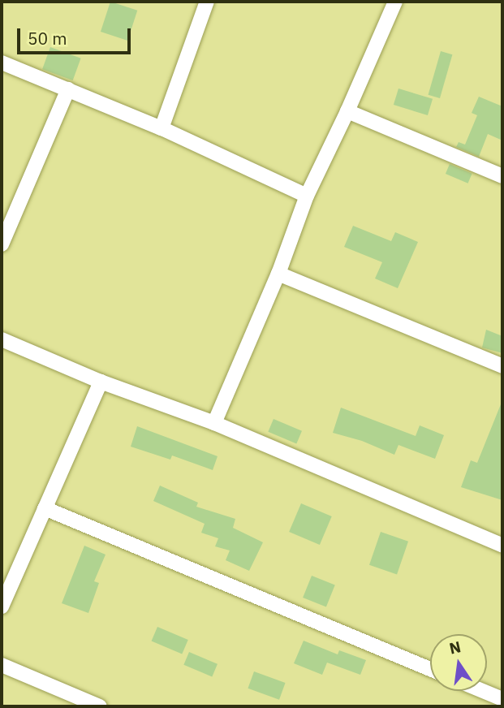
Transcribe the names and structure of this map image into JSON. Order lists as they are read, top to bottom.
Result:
{
  "scale_bar": "50 m",
  "north": "top"
}
